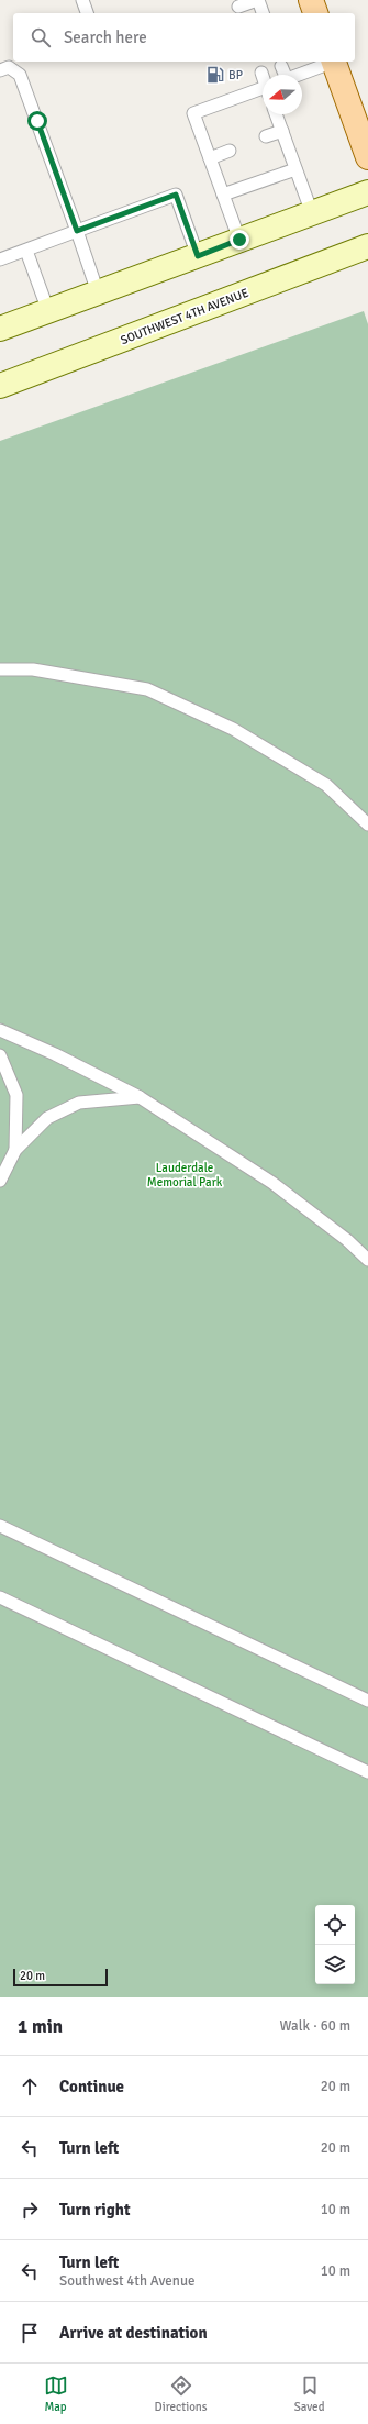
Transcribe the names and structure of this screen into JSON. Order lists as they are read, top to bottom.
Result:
{
  "streets": {
    "main road": ["SOUTHWEST 4TH AVENUE"]
  },
  "parks": ["Lauderdale Memorial Park"],
  "places": {
    "fuel station": ["BP"]
  },
  "scale_bar": "20 m",
  "north": "left",
  "page": {
    "search": "Search here",
    "scale": "20 m",
    "heading": ["1 min", "Walk · 60 m"],
    "list": [
      ["Continue", "20 m"],
      ["Turn left", "20 m"],
      ["Turn right", "10 m"],
      ["Turn left", "Southwest 4th Avenue", "10 m"],
      "Arrive at destination"
    ],
    "nav": ["Map", "Directions", "Saved"]
  }
}
